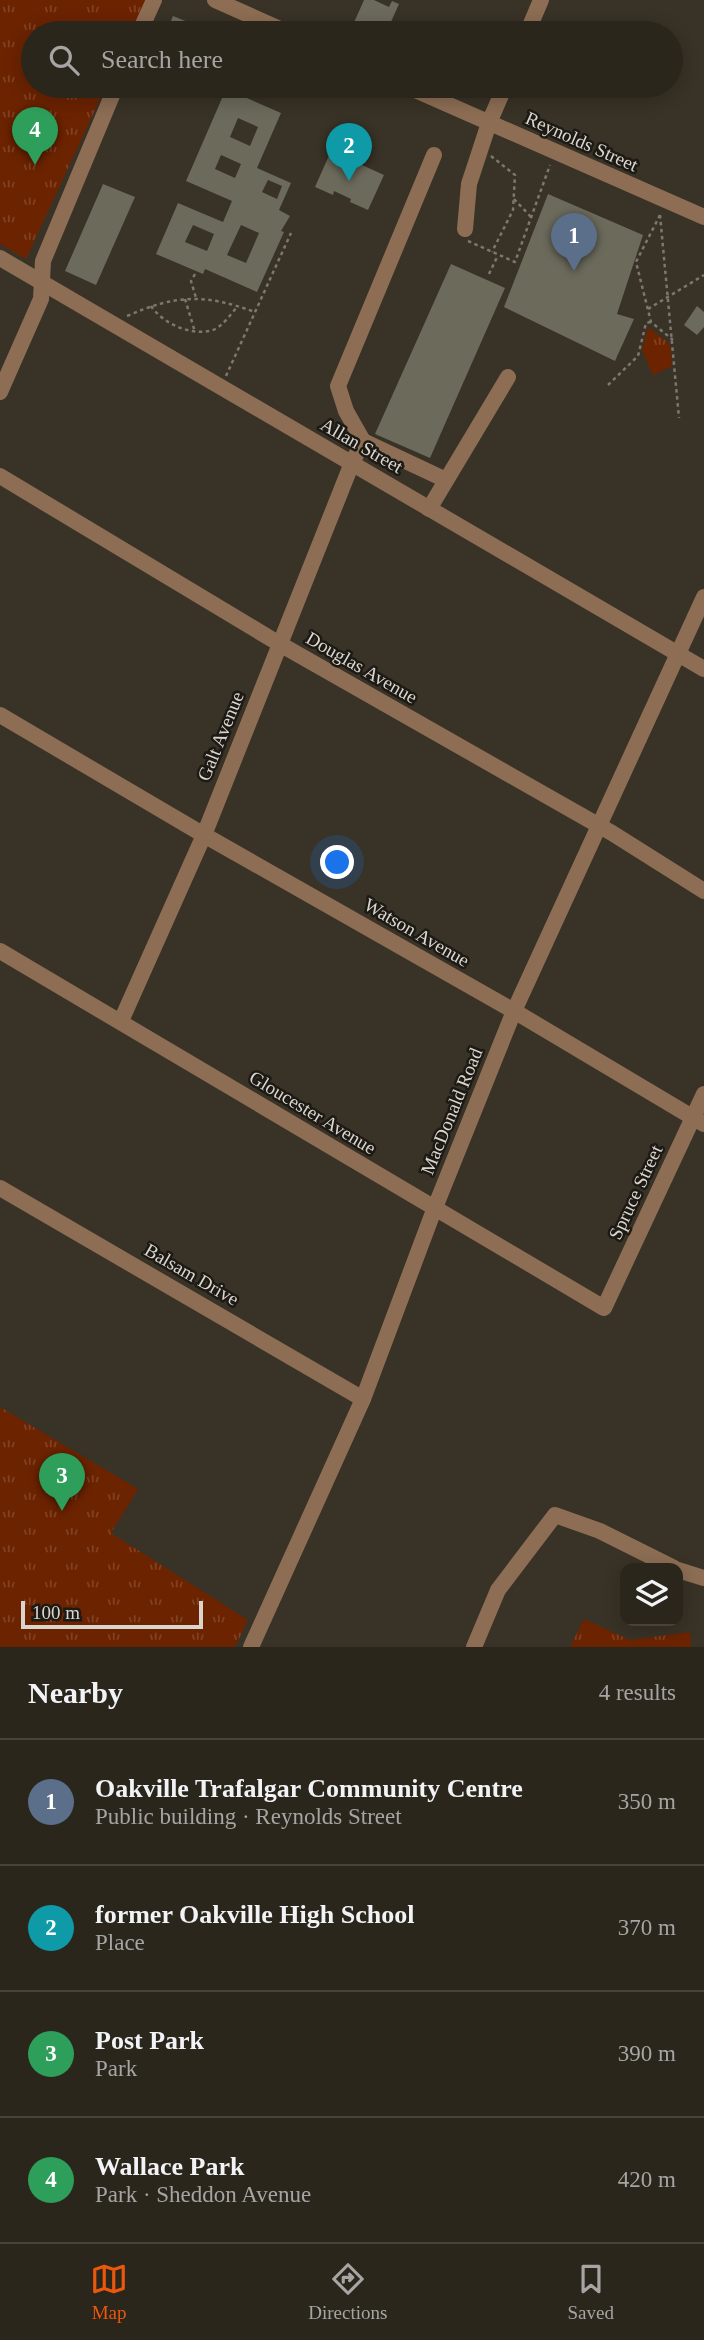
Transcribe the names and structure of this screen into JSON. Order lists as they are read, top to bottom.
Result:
{
  "streets": {
    "street": [
      "Reynolds Street",
      "Allan Street",
      "Douglas Avenue",
      "Galt Avenue",
      "Watson Avenue",
      "MacDonald Road",
      "Gloucester Avenue",
      "Spruce Street",
      "Balsam Drive"
    ]
  },
  "crossings": [
    ["Allan Street", "Galt Avenue"],
    ["Allan Street", "MacDonald Road"],
    ["Douglas Avenue", "Galt Avenue"],
    ["Douglas Avenue", "MacDonald Road"],
    ["Galt Avenue", "Watson Avenue"],
    ["Galt Avenue", "Gloucester Avenue"],
    ["Watson Avenue", "MacDonald Road"],
    ["Watson Avenue", "Spruce Street"],
    ["MacDonald Road", "Gloucester Avenue"],
    ["MacDonald Road", "Balsam Drive"],
    ["Gloucester Avenue", "Spruce Street"]
  ],
  "scale_bar": "100 m",
  "page": {
    "search": "Search here",
    "pins": [
      "4",
      "2",
      "1",
      "3"
    ],
    "scale": "100 m",
    "heading": ["Nearby", "4 results"],
    "list": [
      {
        "mark": "1",
        "name": "Oakville Trafalgar Community Centre",
        "note": "Public building · Reynolds Street",
        "value": "350 m"
      },
      {
        "mark": "2",
        "name": "former Oakville High School",
        "note": "Place",
        "value": "370 m"
      },
      {
        "mark": "3",
        "name": "Post Park",
        "note": "Park",
        "value": "390 m"
      },
      {
        "mark": "4",
        "name": "Wallace Park",
        "note": "Park · Sheddon Avenue",
        "value": "420 m"
      }
    ],
    "nav": ["Map", "Directions", "Saved"]
  }
}
